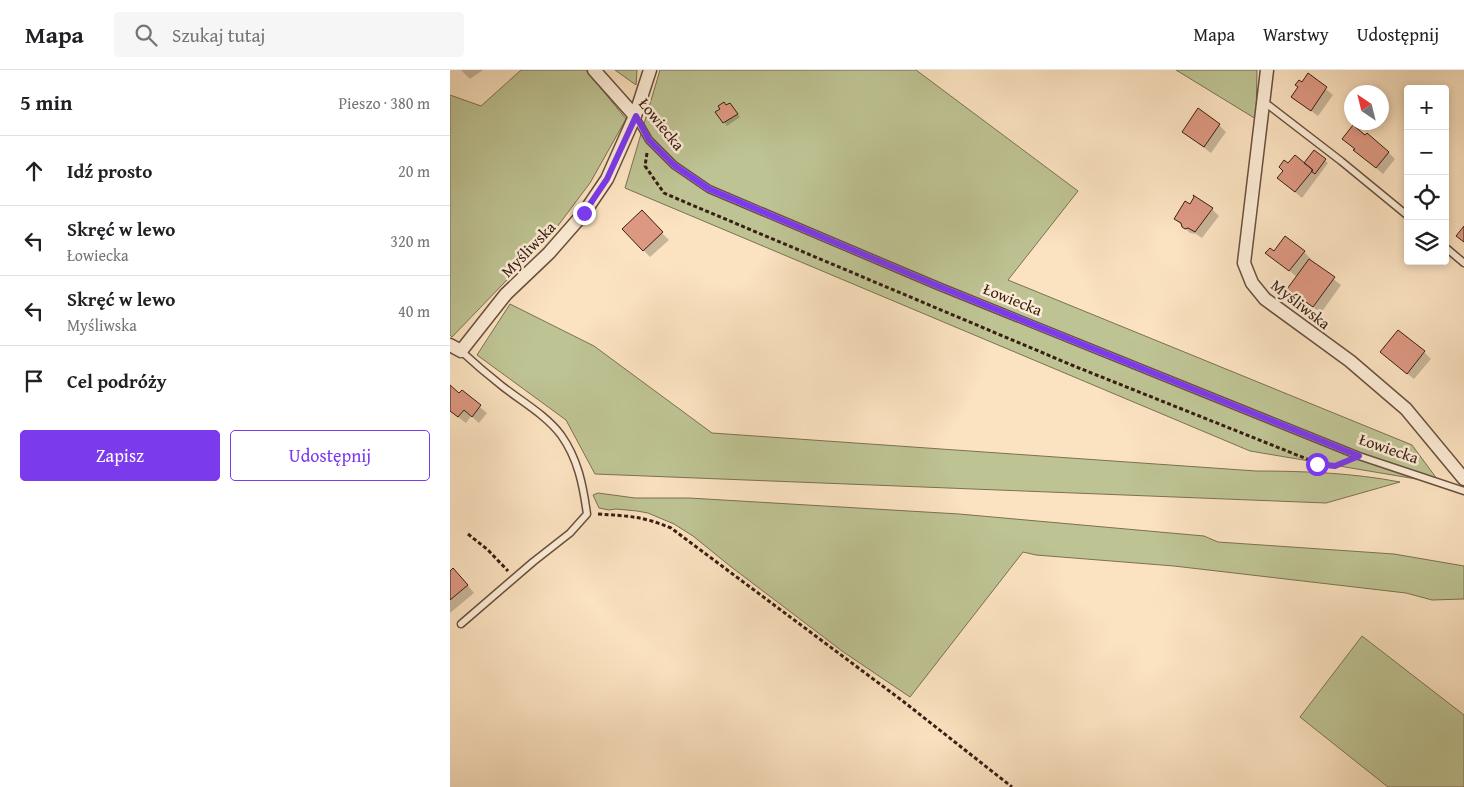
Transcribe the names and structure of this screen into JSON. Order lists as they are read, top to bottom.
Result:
{
  "streets": {
    "street": ["Łowiecka", "Myśliwska"]
  },
  "crossings": [
    ["Łowiecka", "Myśliwska"]
  ],
  "north": "top left",
  "page": {
    "header": "Mapa",
    "search": "Szukaj tutaj",
    "nav": ["Mapa", "Warstwy", "Udostępnij"],
    "heading": ["5 min", "Pieszo · 380 m"],
    "map_buttons": ["+", "−"],
    "list": [
      ["Idź prosto", "20 m"],
      ["Skręć w lewo", "Łowiecka", "320 m"],
      ["Skręć w lewo", "Myśliwska", "40 m"],
      "Cel podróży"
    ],
    "buttons": ["Zapisz", "Udostępnij"]
  }
}
